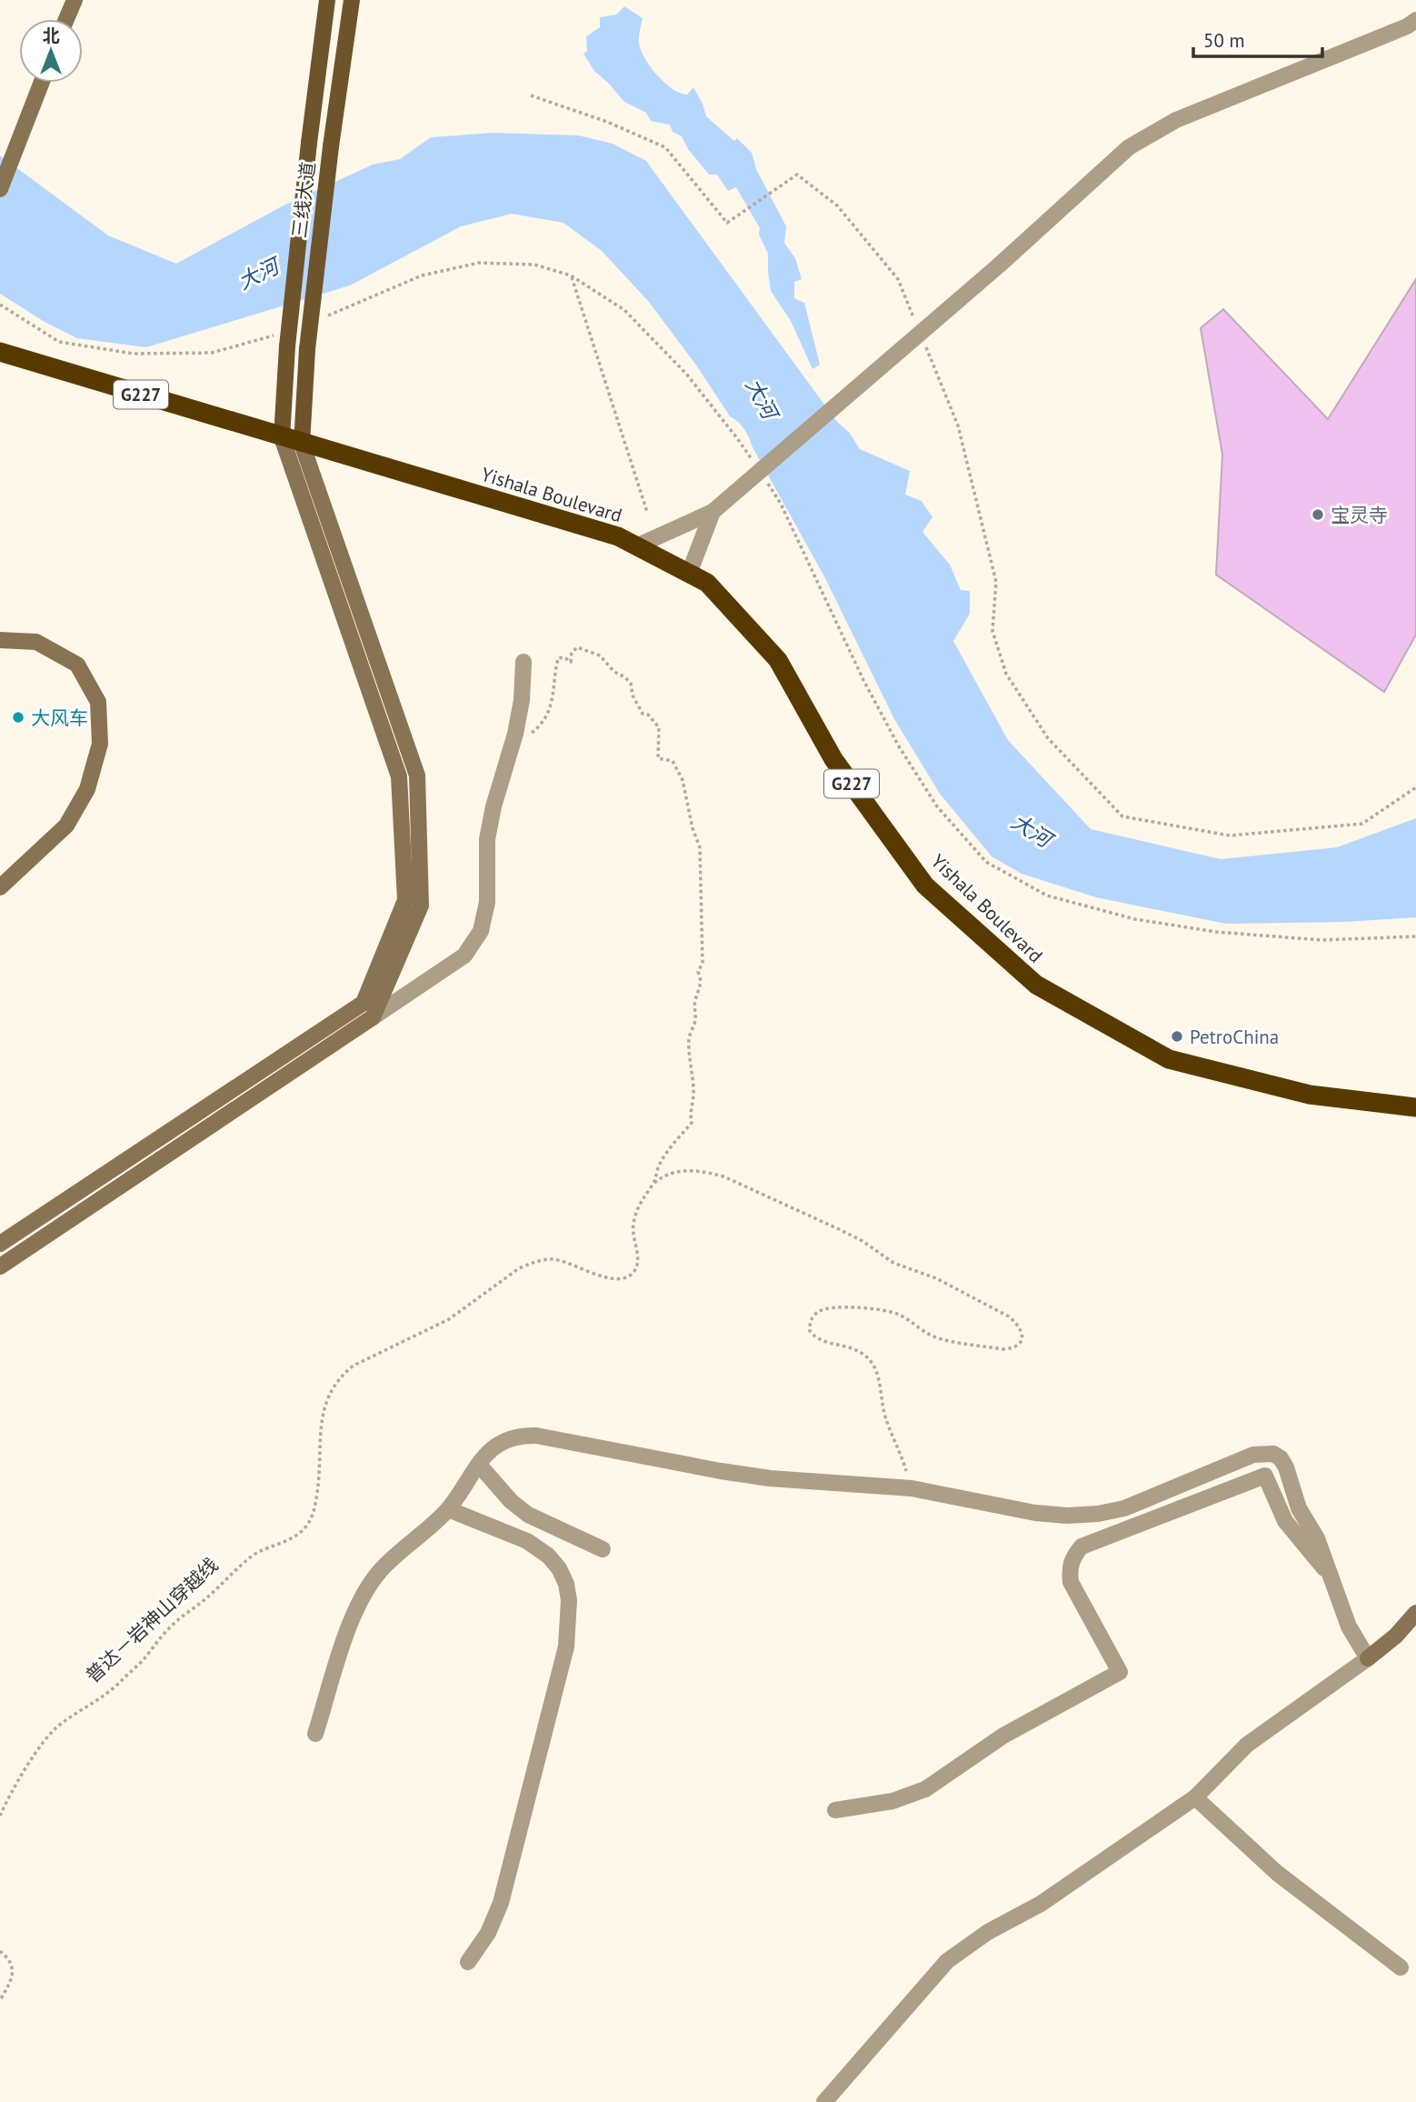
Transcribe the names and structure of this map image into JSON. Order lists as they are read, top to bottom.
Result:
{
  "streets": {
    "highway": ["G227", "Yishala Boulevard"],
    "main road": ["三线大道"],
    "path": ["普达－岩神山穿越线"]
  },
  "crossings": [
    ["三线大道", "Yishala Boulevard"]
  ],
  "water": ["大河"],
  "places": ["宝灵寺", "大风车", "PetroChina"],
  "scale_bar": "50 m",
  "north": "top"
}
